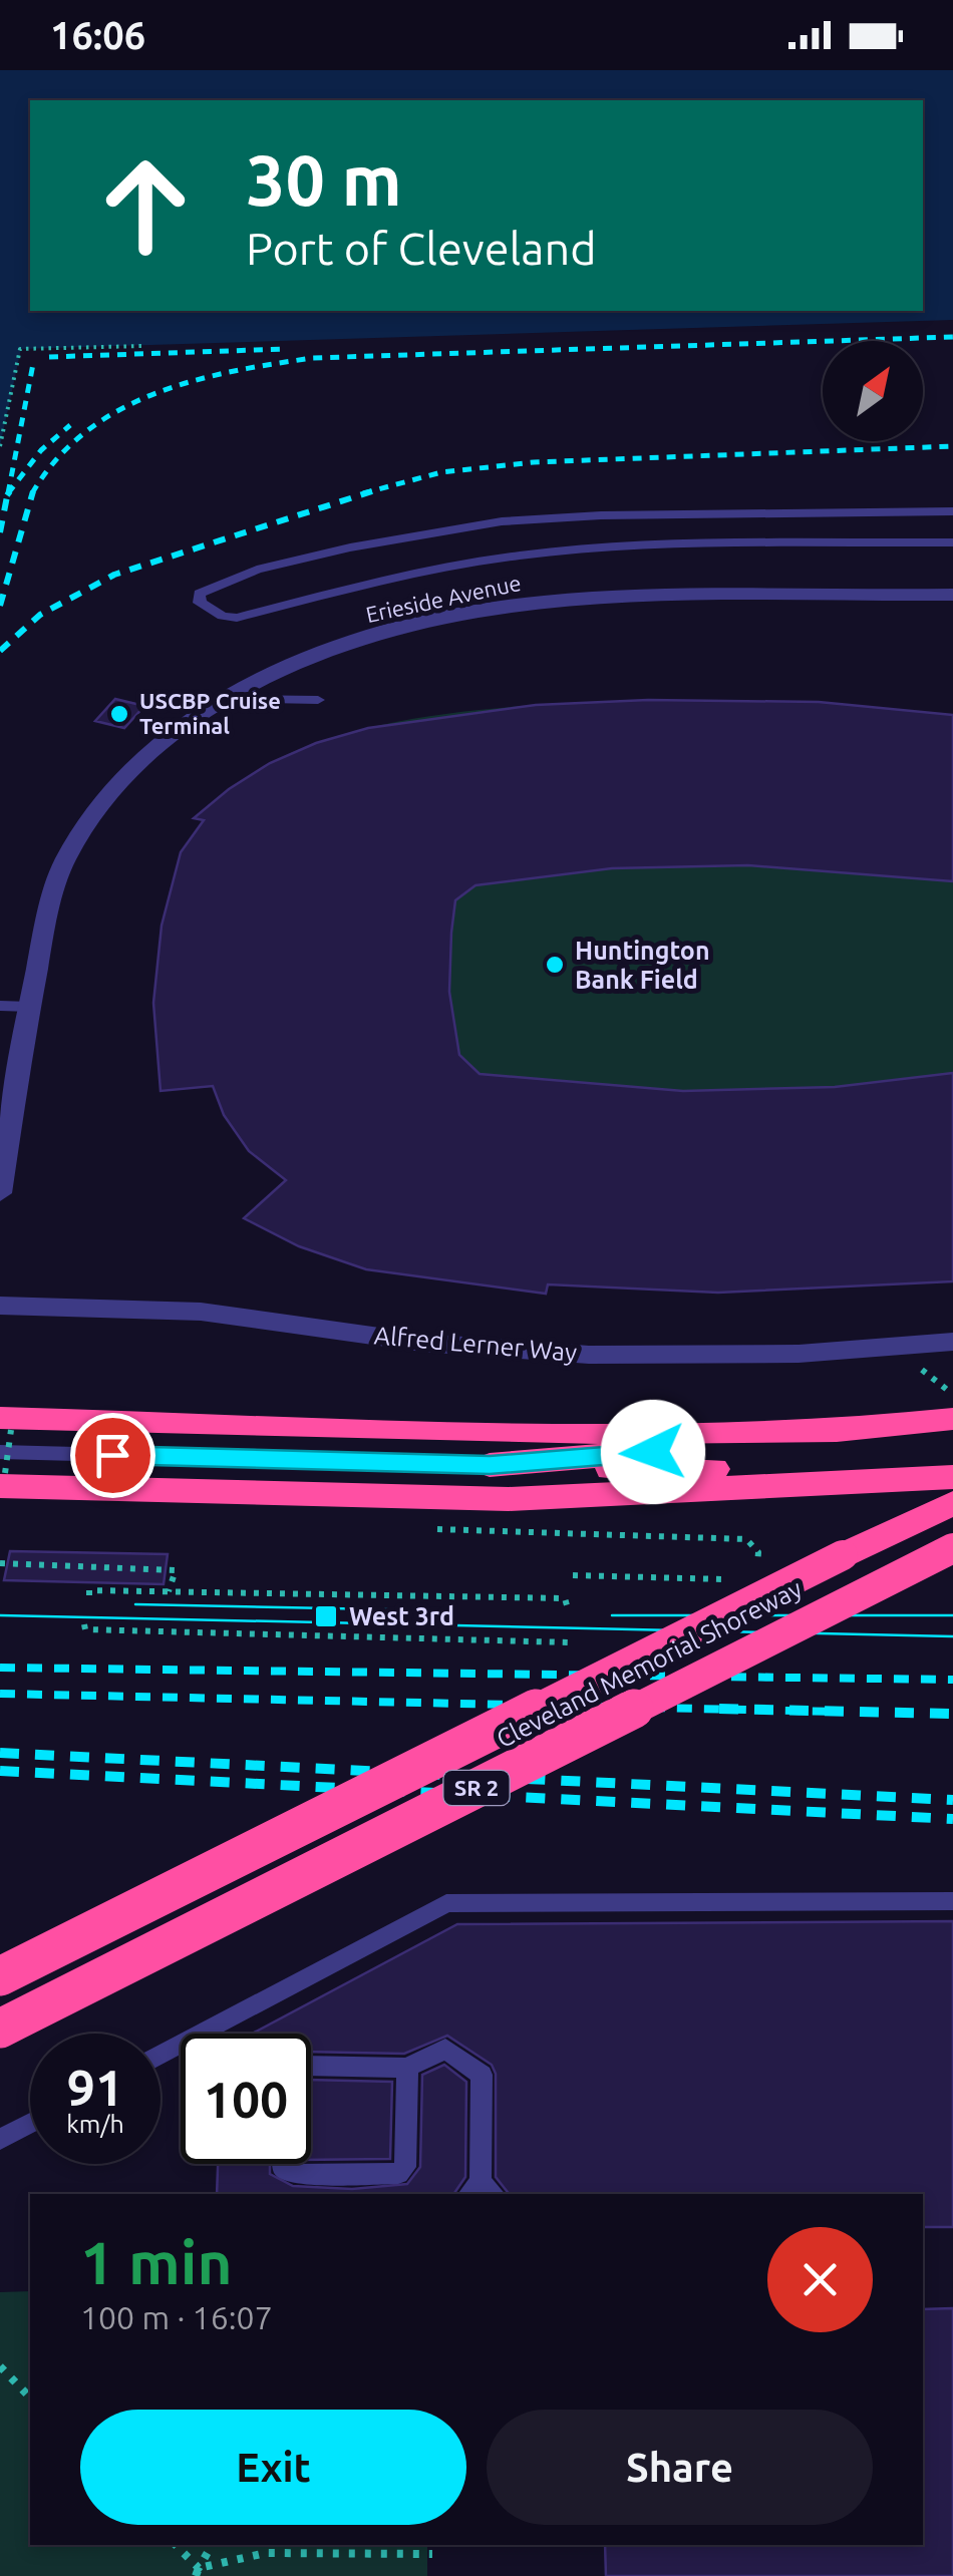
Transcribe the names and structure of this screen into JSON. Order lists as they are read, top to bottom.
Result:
{
  "streets": {
    "highway": ["Cleveland Memorial Shoreway", "SR 2"],
    "street": ["Erieside Avenue", "Alfred Lerner Way"]
  },
  "places": {
    "other": ["USCBP Cruise Terminal", "Huntington Bank Field"],
    "transit": ["West 3rd"]
  },
  "north": "top right",
  "page": {
    "status": "16:06",
    "turn": ["30 m", "Port of Cleveland"],
    "speed": "91 km/h",
    "limit": "100",
    "heading": ["1 min", "100 m · 16:07"],
    "buttons": ["Exit", "Share"]
  }
}
